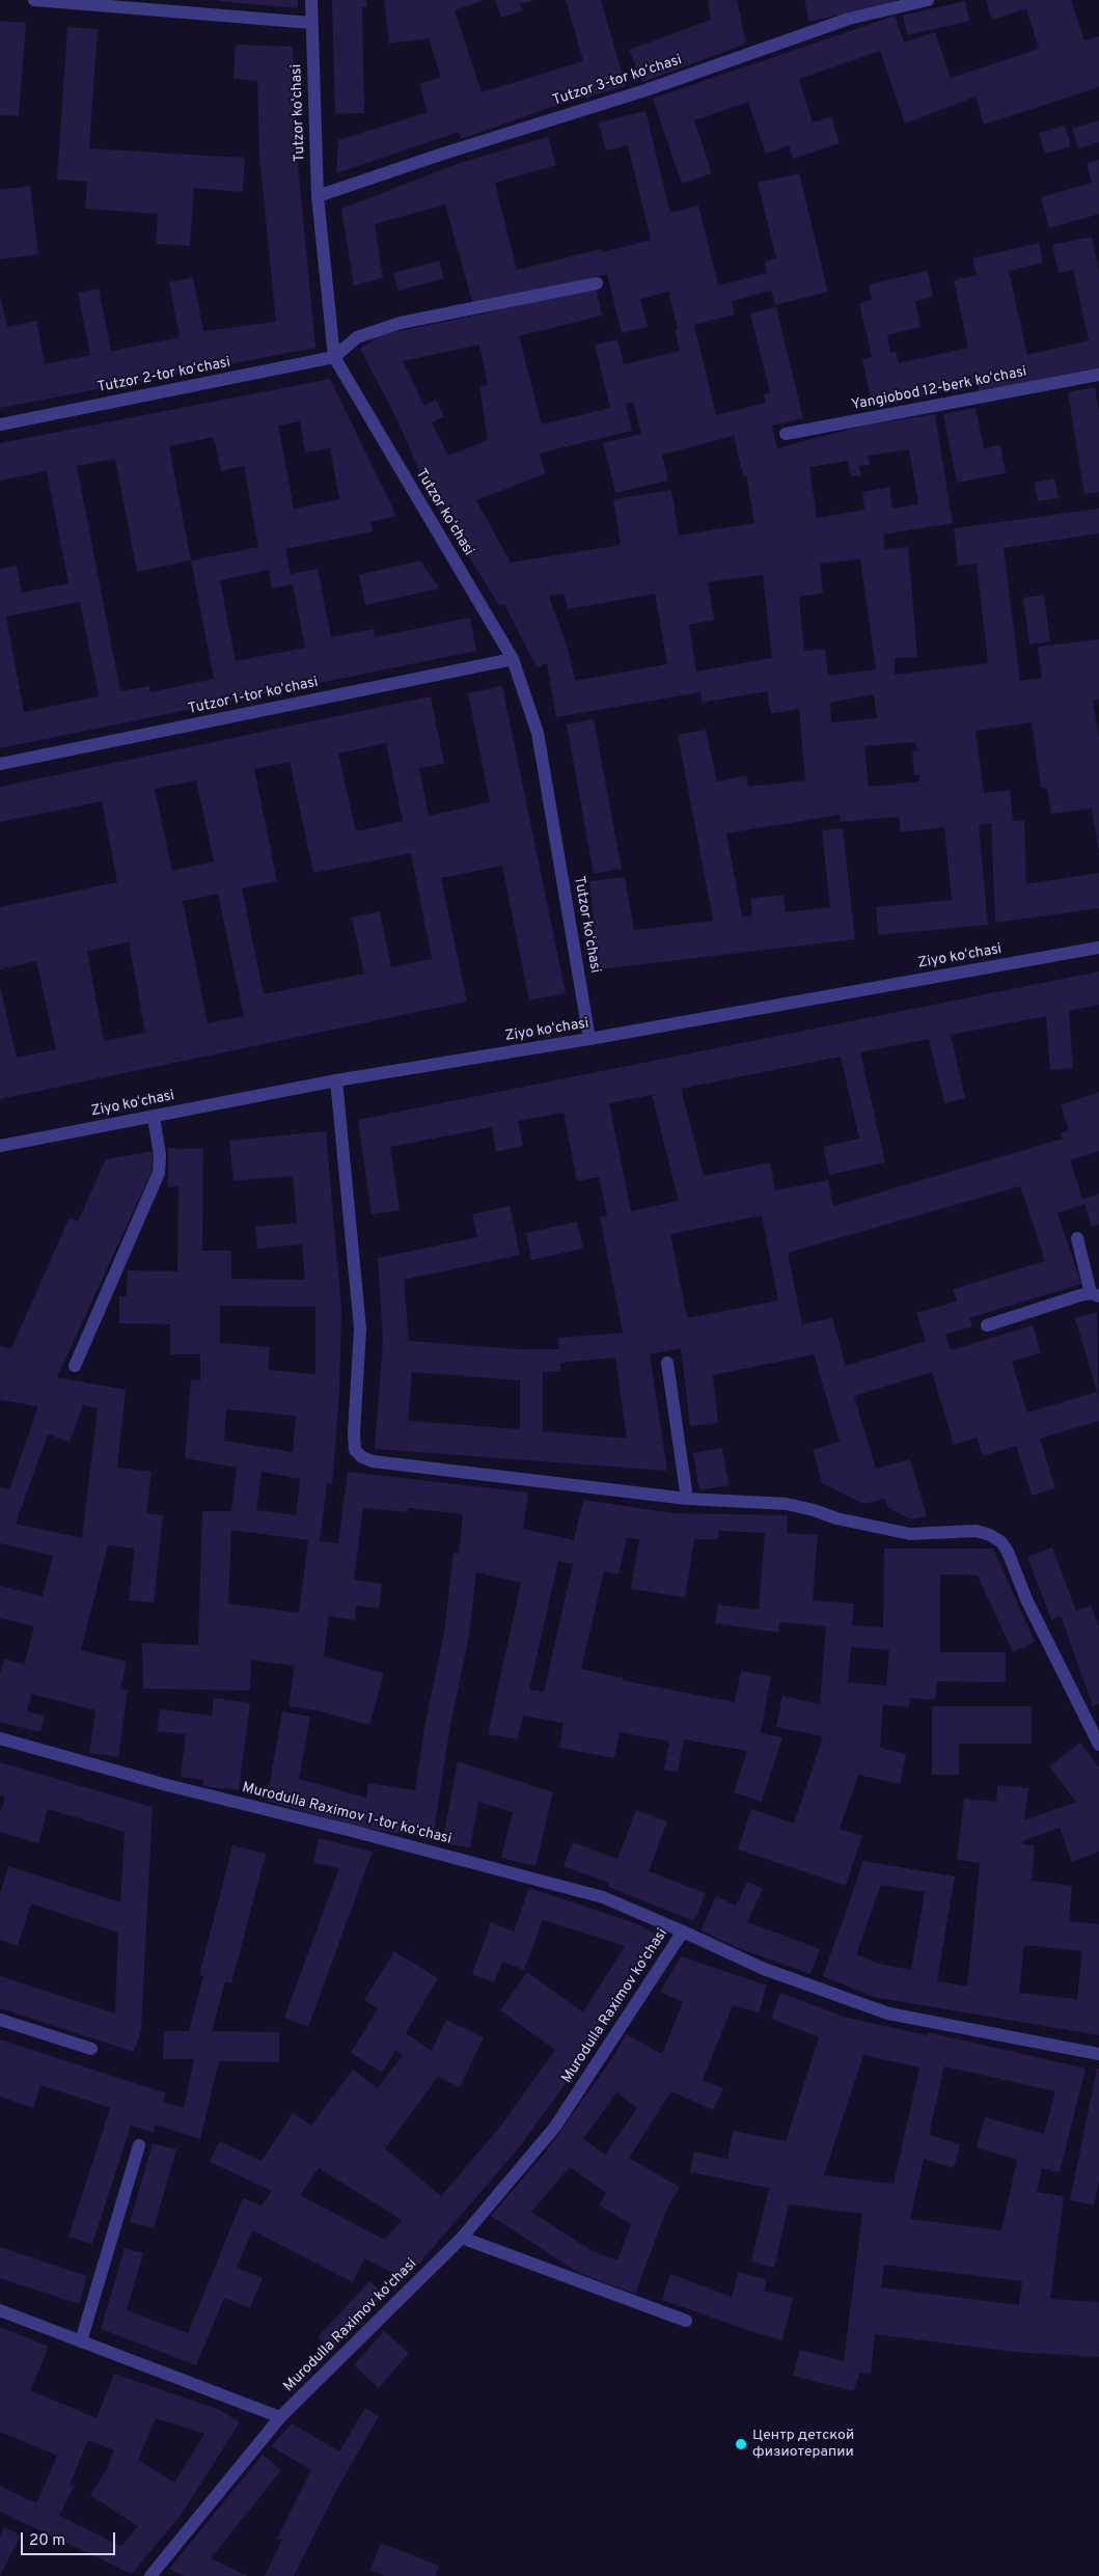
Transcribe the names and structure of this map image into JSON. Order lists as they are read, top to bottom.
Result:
{
  "streets": {
    "street": [
      "Tutzor 3-tor koʻchasi",
      "Tutzor koʻchasi",
      "Tutzor 2-tor koʻchasi",
      "Yangiobod 12-berk koʻchasi",
      "Tutzor 1-tor koʻchasi",
      "Ziyo koʻchasi",
      "Murodulla Raximov 1-tor koʻchasi",
      "Murodulla Raximov koʻchasi"
    ]
  },
  "crossings": [
    ["Tutzor 3-tor koʻchasi", "Tutzor koʻchasi"],
    ["Tutzor koʻchasi", "Tutzor 2-tor koʻchasi"],
    ["Tutzor koʻchasi", "Tutzor 1-tor koʻchasi"],
    ["Tutzor koʻchasi", "Ziyo koʻchasi"],
    ["Murodulla Raximov 1-tor koʻchasi", "Murodulla Raximov koʻchasi"]
  ],
  "places": ["Центр детской физиотерапии"],
  "scale_bar": "20 m"
}
